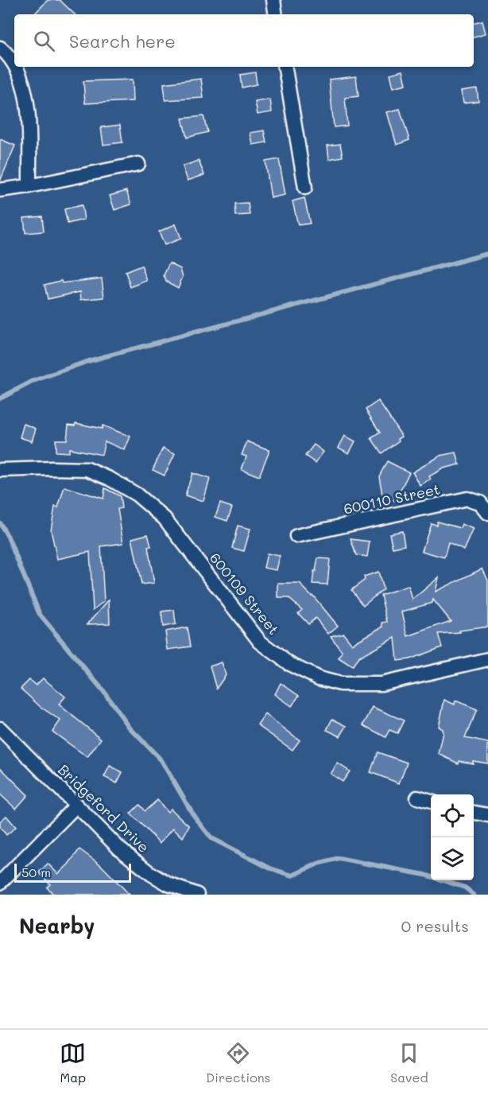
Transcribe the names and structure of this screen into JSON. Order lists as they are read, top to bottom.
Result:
{
  "streets": {
    "street": ["600110 Street", "600109 Street", "Bridgeford Drive"]
  },
  "scale_bar": "50 m",
  "page": {
    "search": "Search here",
    "scale": "50 m",
    "heading": ["Nearby", "0 results"],
    "nav": ["Map", "Directions", "Saved"]
  }
}
